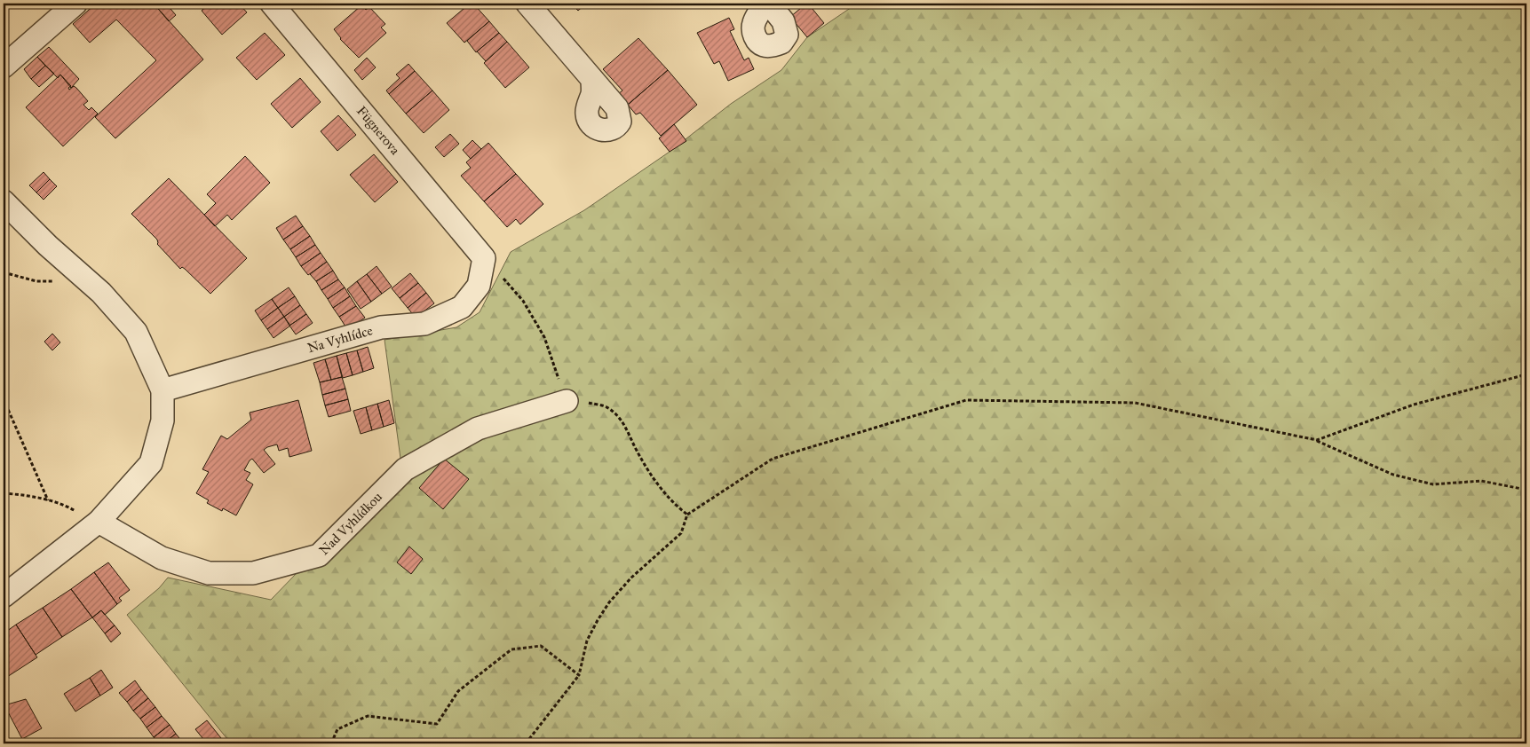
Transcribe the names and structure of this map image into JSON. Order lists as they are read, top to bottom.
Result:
{
  "streets": {
    "street": ["Fügnerova", "Na Vyhlídce", "Nad Vyhlídkou"]
  },
  "crossings": [
    ["Fügnerova", "Na Vyhlídce"]
  ]
}
